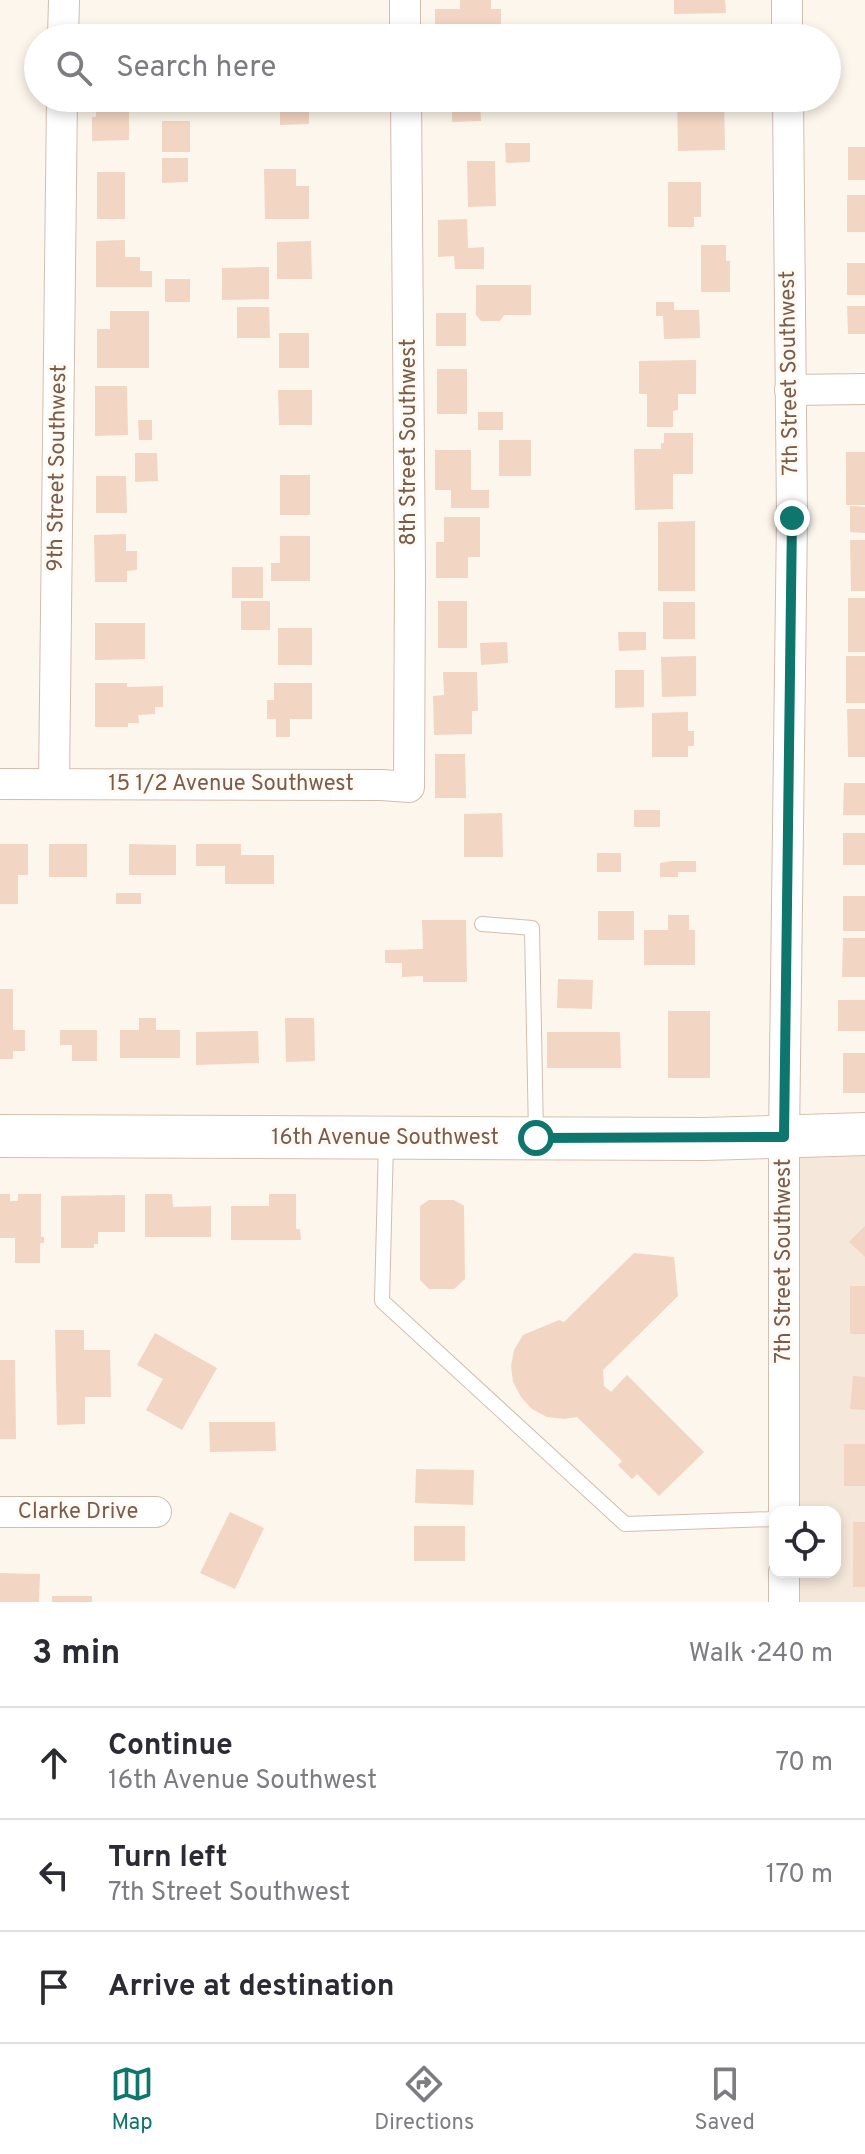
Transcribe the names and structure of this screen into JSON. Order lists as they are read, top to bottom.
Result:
{
  "streets": {
    "street": [
      "7th Street Southwest",
      "8th Street Southwest",
      "9th Street Southwest",
      "15 1/2 Avenue Southwest",
      "16th Avenue Southwest",
      "Clarke Drive"
    ]
  },
  "crossings": [
    ["7th Street Southwest", "16th Avenue Southwest"],
    ["8th Street Southwest", "15 1/2 Avenue Southwest"],
    ["9th Street Southwest", "15 1/2 Avenue Southwest"]
  ],
  "page": {
    "search": "Search here",
    "heading": ["3 min", "Walk · 240 m"],
    "list": [
      ["Continue", "16th Avenue Southwest", "70 m"],
      ["Turn left", "7th Street Southwest", "170 m"],
      "Arrive at destination"
    ],
    "nav": ["Map", "Directions", "Saved"]
  }
}
